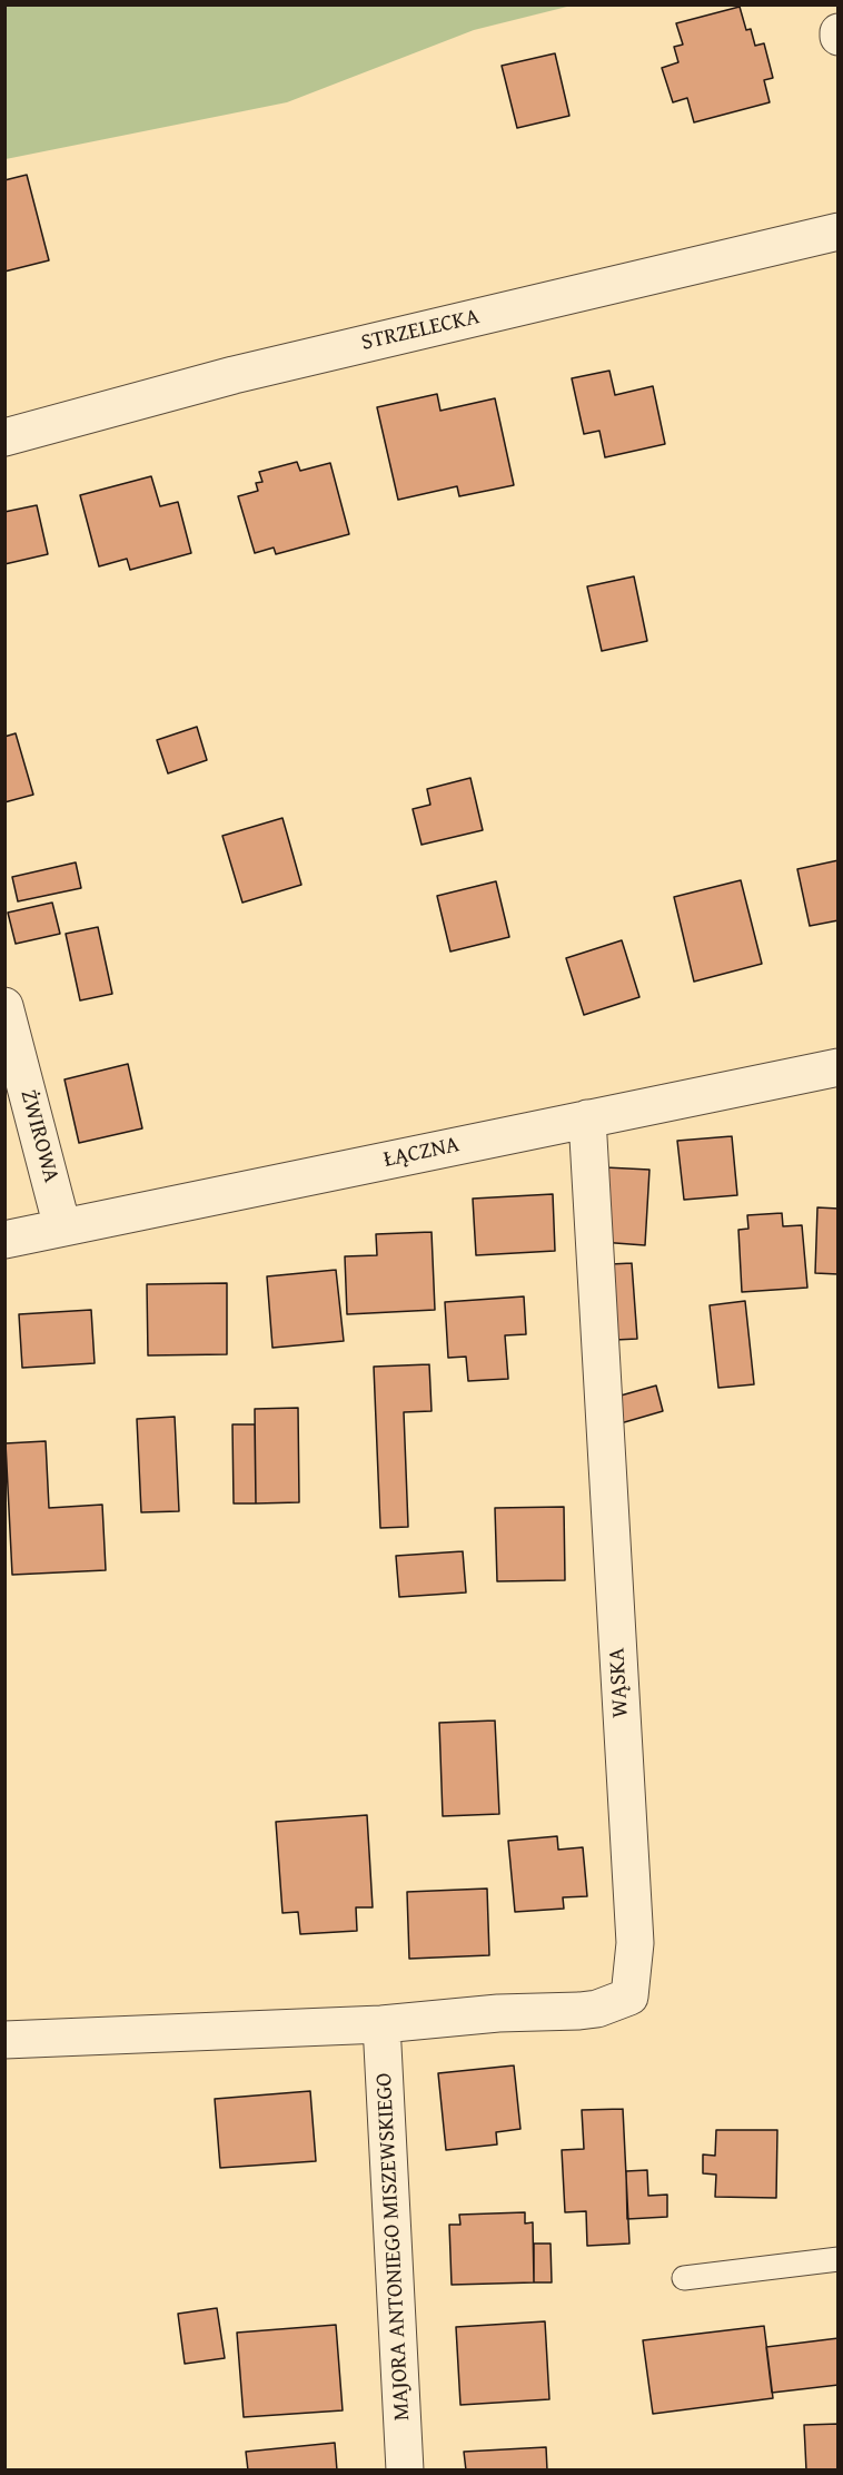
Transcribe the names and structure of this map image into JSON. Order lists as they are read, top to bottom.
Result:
{
  "streets": {
    "street": [
      "STRZELECKA",
      "ŻWIROWA",
      "ŁĄCZNA",
      "WĄSKA",
      "MAJORA ANTONIEGO MISZEWSKIEGO"
    ]
  },
  "crossings": [
    ["ŻWIROWA", "ŁĄCZNA"],
    ["ŁĄCZNA", "WĄSKA"],
    ["WĄSKA", "MAJORA ANTONIEGO MISZEWSKIEGO"]
  ]
}
